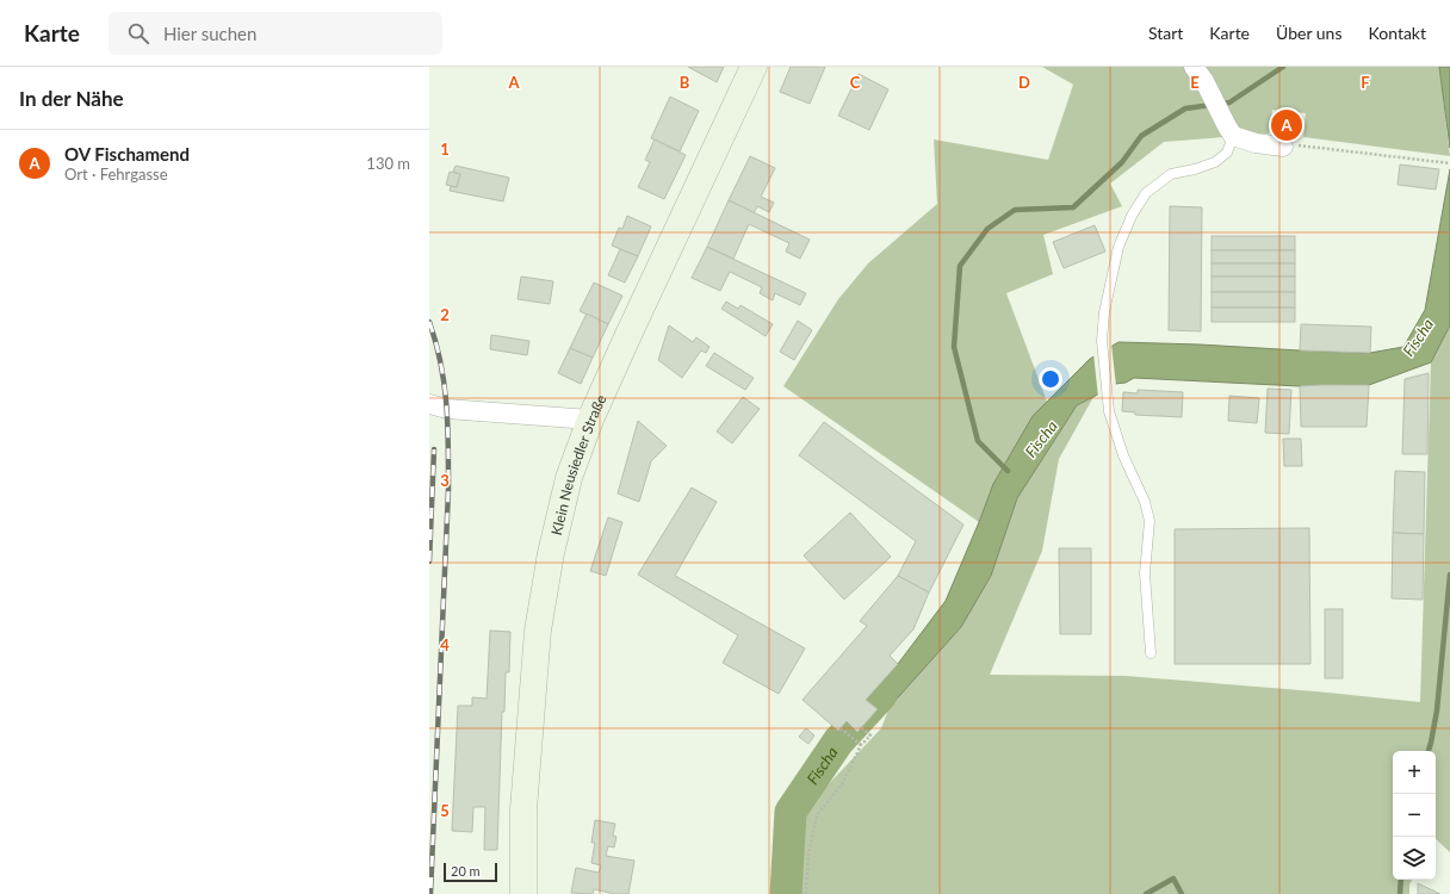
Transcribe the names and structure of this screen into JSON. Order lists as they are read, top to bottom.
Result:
{
  "streets": {
    "main road": ["Klein Neusiedler Straße"]
  },
  "water": ["Fischa"],
  "scale_bar": "20 m",
  "page": {
    "header": "Karte",
    "search": "Hier suchen",
    "nav": [
      "Start",
      "Karte",
      "Über uns",
      "Kontakt"
    ],
    "heading": "In der Nähe",
    "pins": "A",
    "list": [
      {
        "mark": "A",
        "name": "OV Fischamend",
        "note": "Ort · Fehrgasse",
        "value": "130 m"
      }
    ],
    "map_buttons": ["+", "−"],
    "scale": "20 m"
  },
  "grid": {
    "columns": [
      "A",
      "B",
      "C",
      "D",
      "E",
      "F"
    ],
    "rows": [
      "1",
      "2",
      "3",
      "4",
      "5"
    ]
  }
}
